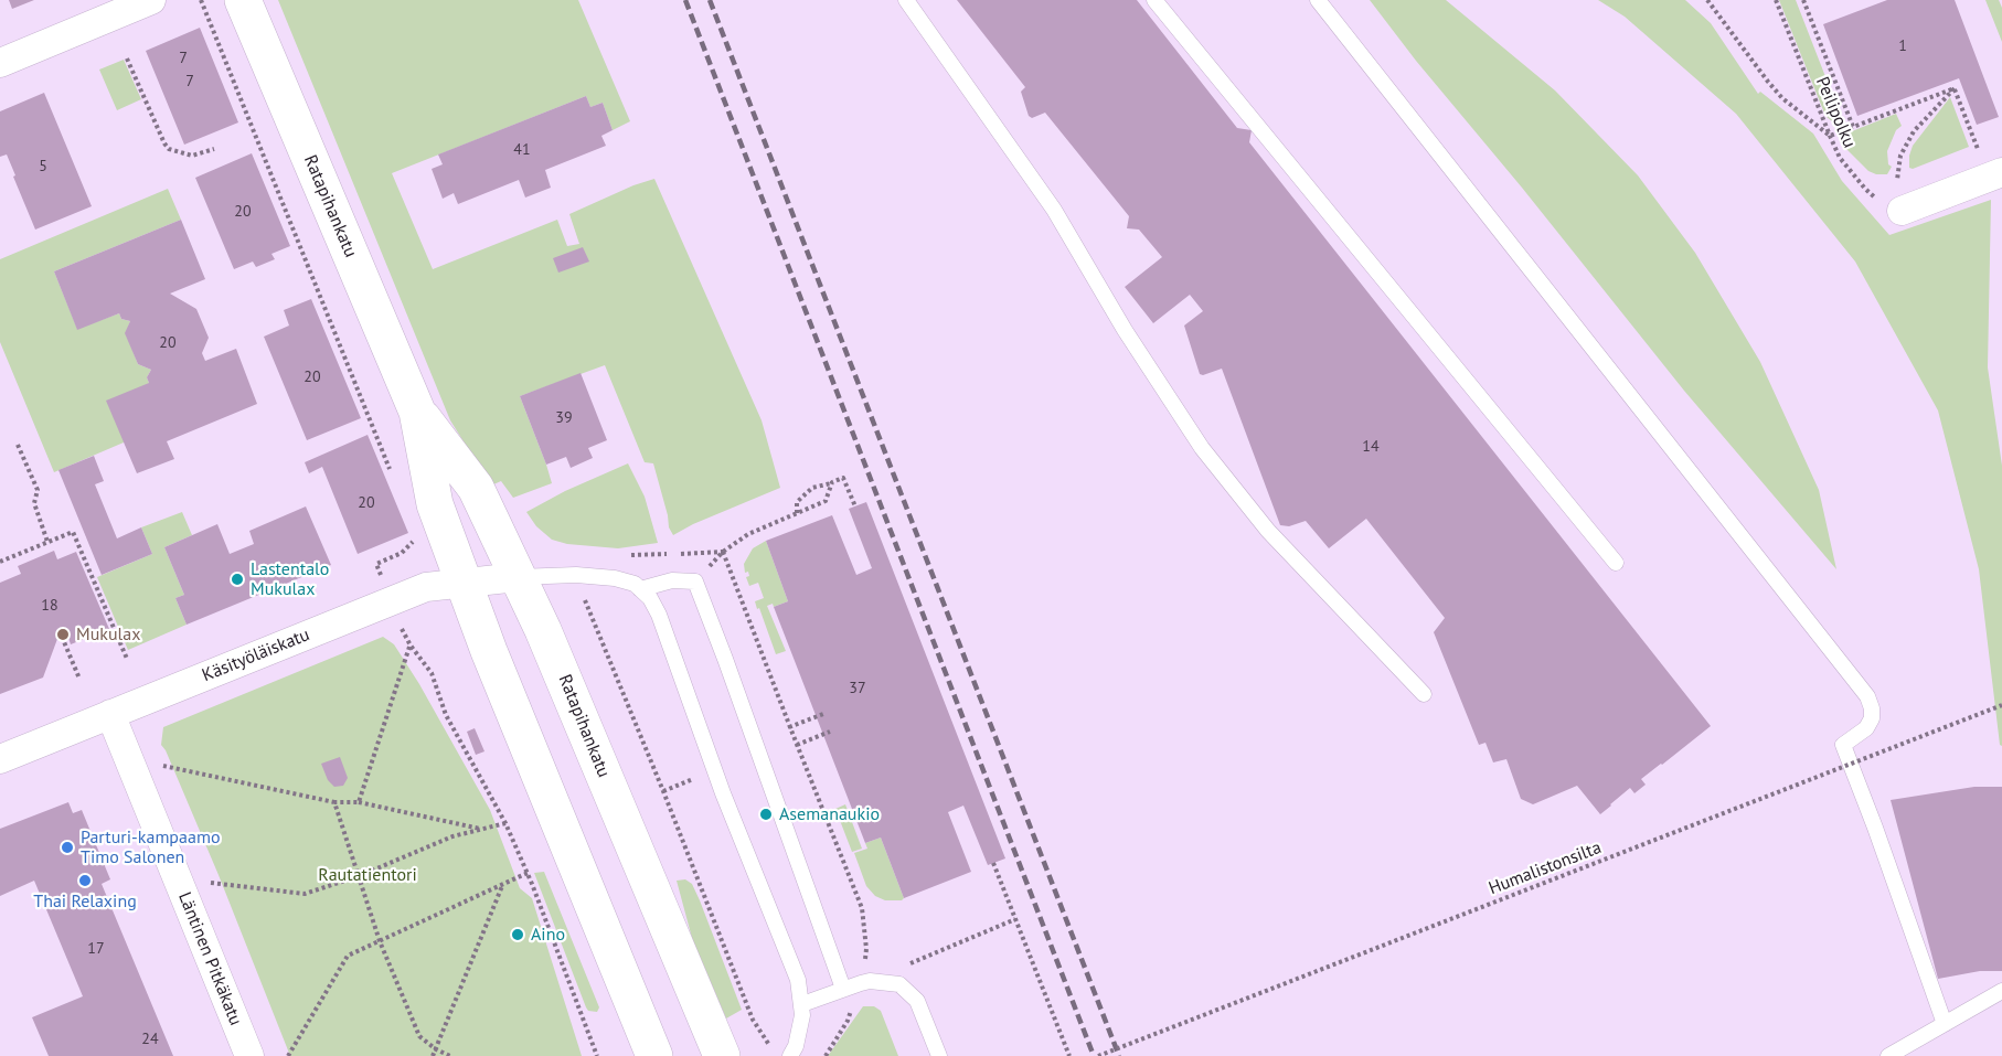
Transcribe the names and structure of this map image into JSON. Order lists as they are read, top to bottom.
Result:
{
  "streets": {
    "main road": ["Ratapihankatu"],
    "street": ["Käsityöläiskatu", "Läntinen Pitkäkatu"],
    "path": ["Peilipolku", "Humalistonsilta"]
  },
  "crossings": [
    ["Ratapihankatu", "Käsityöläiskatu"],
    ["Käsityöläiskatu", "Läntinen Pitkäkatu"]
  ],
  "parks": ["Rautatientori"],
  "places": [
    "Lastentalo Mukulax",
    "Mukulax",
    "Asemanaukio",
    "Parturi-kampaamo Timo Salonen",
    "Thai Relaxing",
    "Aino"
  ],
  "house_numbers": [
    "1",
    "7",
    "7",
    "41",
    "5",
    "20",
    "20",
    "20",
    "39",
    "14",
    "20",
    "18",
    "37",
    "17",
    "24"
  ]
}
